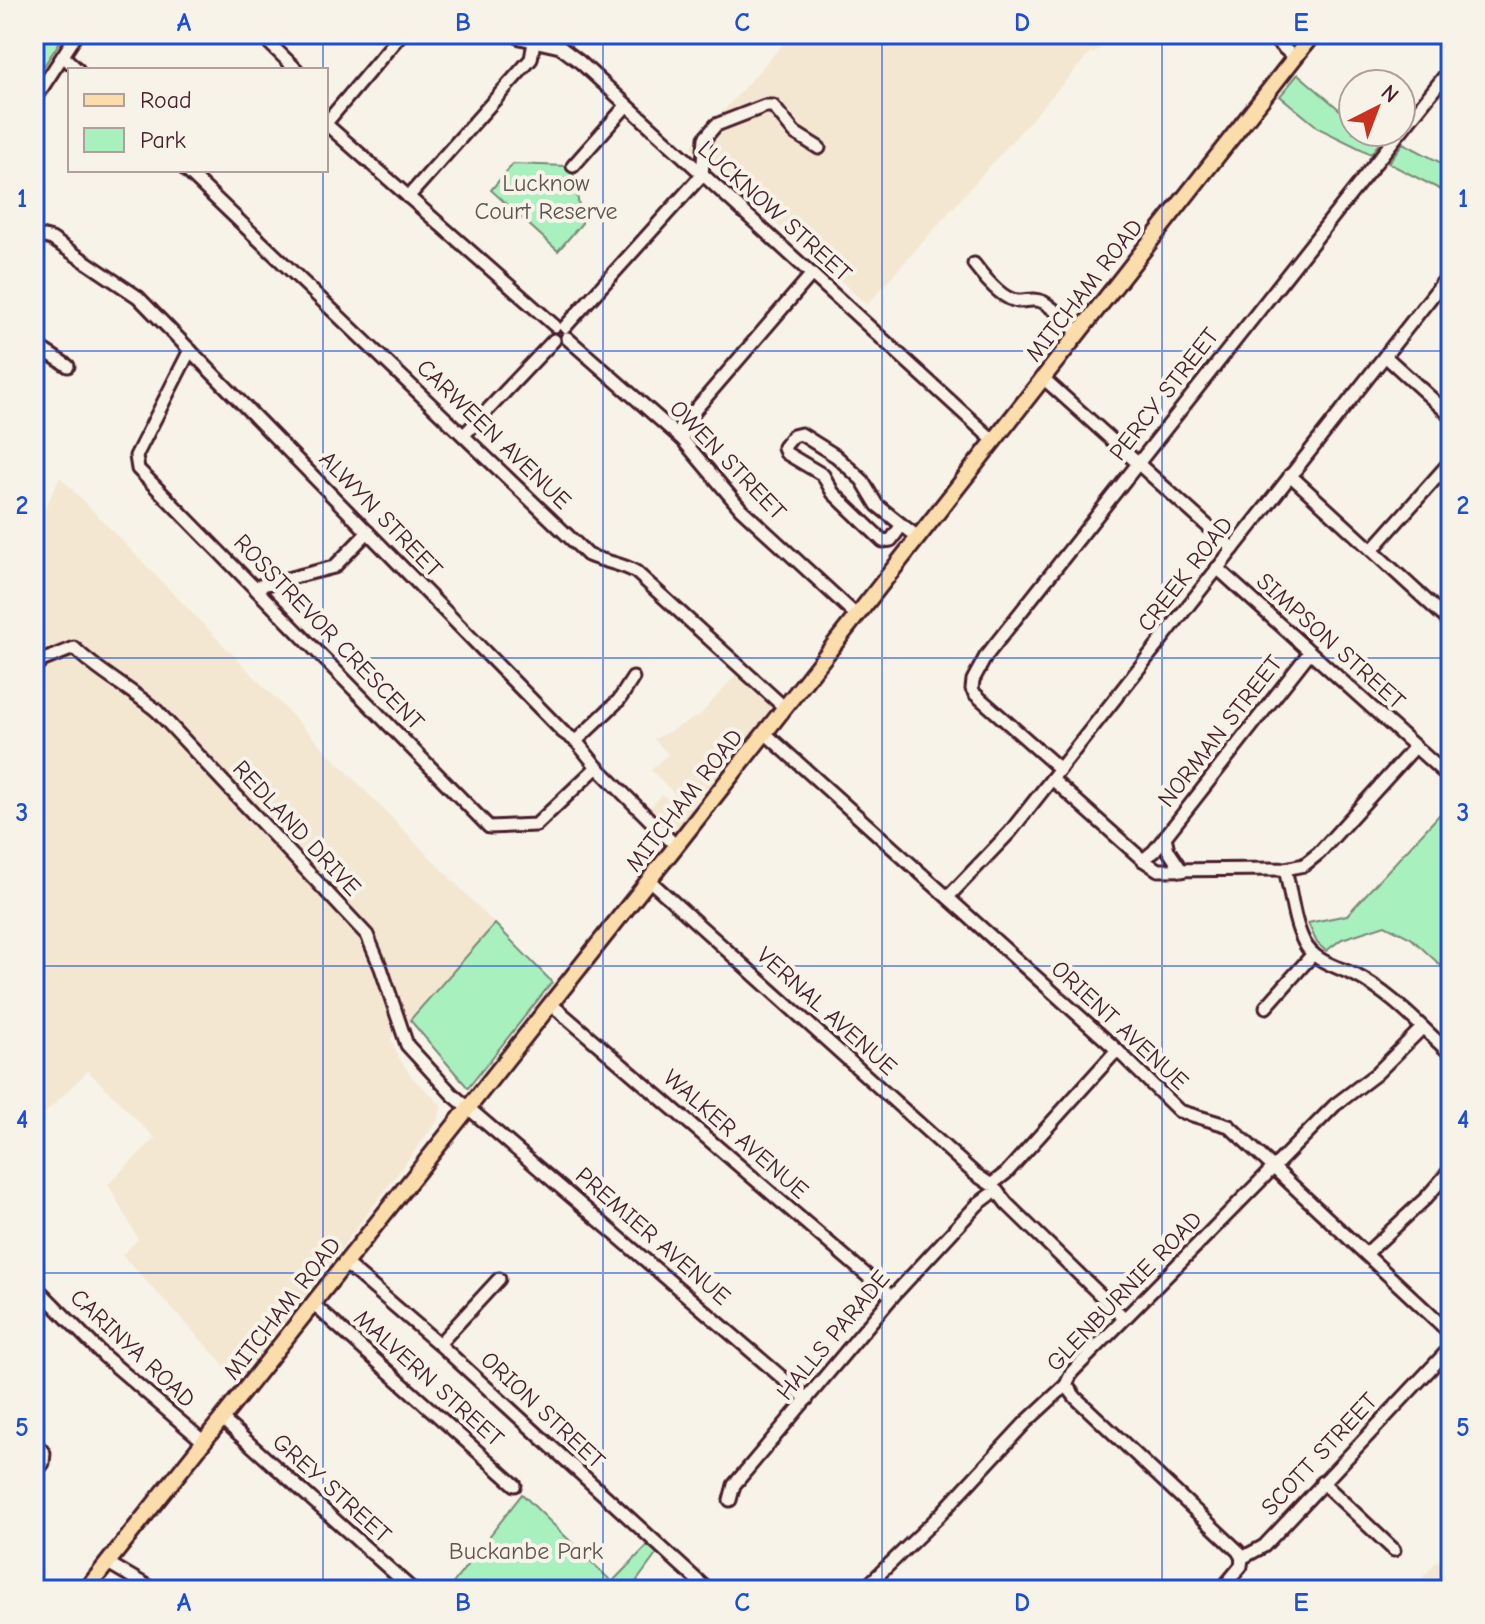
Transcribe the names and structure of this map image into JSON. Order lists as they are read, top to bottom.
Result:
{
  "streets": {
    "main road": ["MITCHAM ROAD"],
    "street": [
      "LUCKNOW STREET",
      "PERCY STREET",
      "CARWEEN AVENUE",
      "OWEN STREET",
      "ALWYN STREET",
      "CREEK ROAD",
      "ROSSTREVOR CRESCENT",
      "SIMPSON STREET",
      "NORMAN STREET",
      "REDLAND DRIVE",
      "VERNAL AVENUE",
      "ORIENT AVENUE",
      "WALKER AVENUE",
      "PREMIER AVENUE",
      "GLENBURNIE ROAD",
      "HALLS PARADE",
      "CARINYA ROAD",
      "MALVERN STREET",
      "ORION STREET",
      "SCOTT STREET",
      "GREY STREET"
    ]
  },
  "crossings": [
    ["LUCKNOW STREET", "MITCHAM ROAD"],
    ["MITCHAM ROAD", "CARWEEN AVENUE"],
    ["MITCHAM ROAD", "OWEN STREET"],
    ["MITCHAM ROAD", "ALWYN STREET"],
    ["MITCHAM ROAD", "REDLAND DRIVE"],
    ["MITCHAM ROAD", "VERNAL AVENUE"],
    ["MITCHAM ROAD", "ORIENT AVENUE"],
    ["MITCHAM ROAD", "WALKER AVENUE"],
    ["MITCHAM ROAD", "PREMIER AVENUE"],
    ["MITCHAM ROAD", "CARINYA ROAD"],
    ["MITCHAM ROAD", "MALVERN STREET"],
    ["MITCHAM ROAD", "ORION STREET"],
    ["MITCHAM ROAD", "GREY STREET"],
    ["PERCY STREET", "CREEK ROAD"],
    ["ALWYN STREET", "ROSSTREVOR CRESCENT"],
    ["CREEK ROAD", "SIMPSON STREET"],
    ["CREEK ROAD", "ORIENT AVENUE"],
    ["SIMPSON STREET", "NORMAN STREET"],
    ["REDLAND DRIVE", "PREMIER AVENUE"],
    ["VERNAL AVENUE", "GLENBURNIE ROAD"],
    ["VERNAL AVENUE", "HALLS PARADE"],
    ["ORIENT AVENUE", "GLENBURNIE ROAD"],
    ["ORIENT AVENUE", "HALLS PARADE"],
    ["WALKER AVENUE", "HALLS PARADE"],
    ["PREMIER AVENUE", "HALLS PARADE"]
  ],
  "parks": ["Lucknow Court Reserve", "Buckanbe Park"],
  "legend": ["Road", "Park"],
  "north": "top right",
  "grid": {
    "columns": [
      "A",
      "B",
      "C",
      "D",
      "E"
    ],
    "rows": [
      "1",
      "2",
      "3",
      "4",
      "5"
    ]
  }
}
